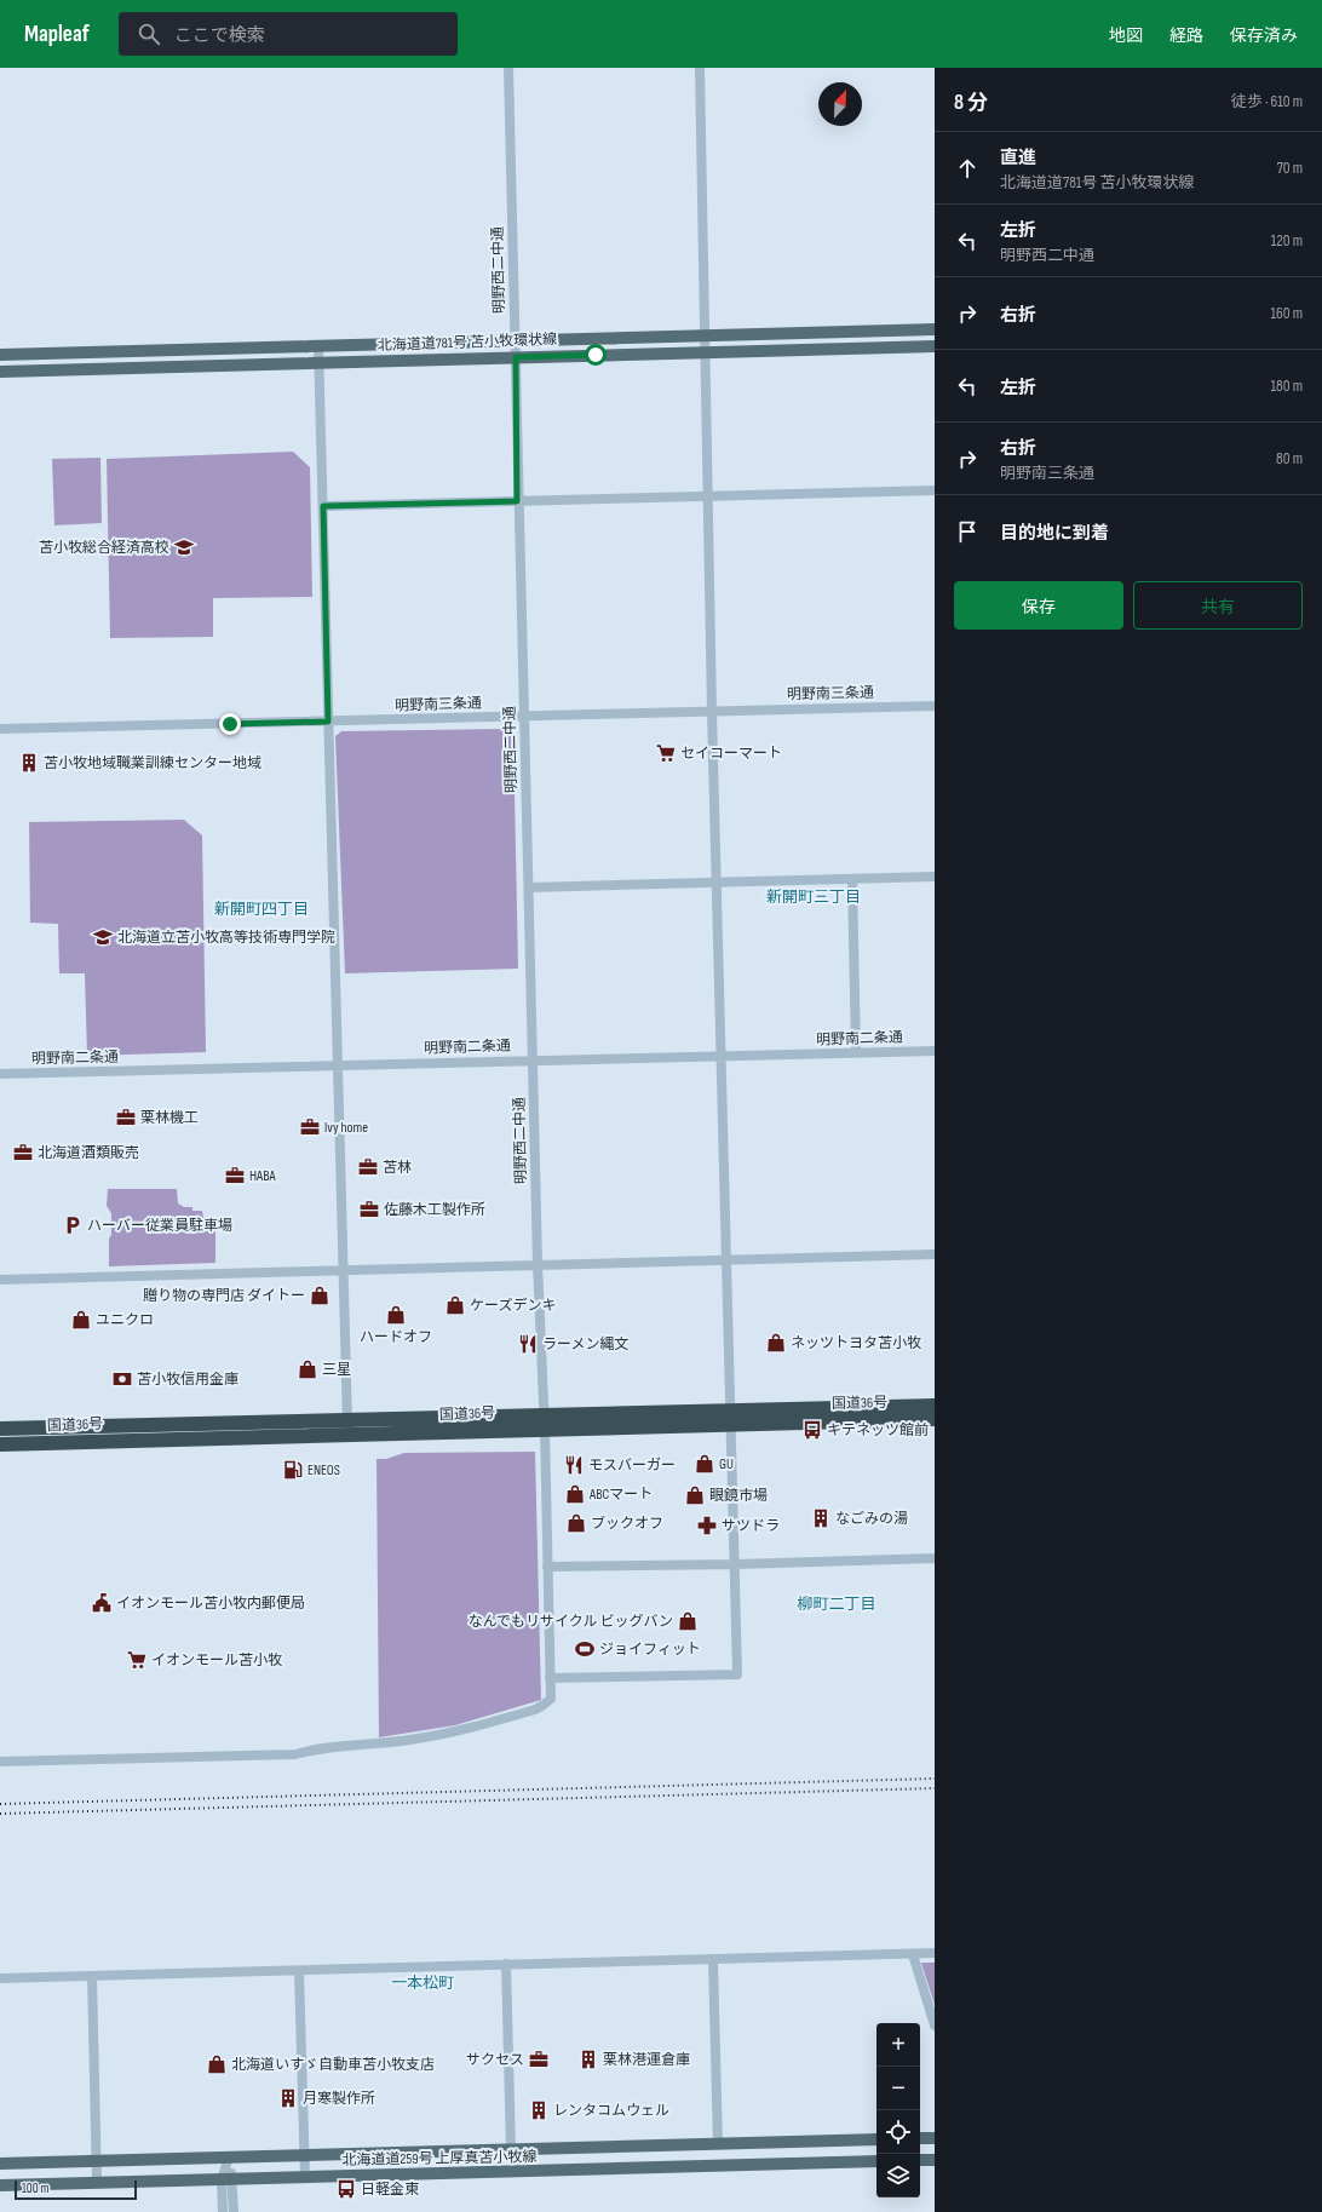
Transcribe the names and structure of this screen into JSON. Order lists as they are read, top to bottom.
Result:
{
  "streets": {
    "highway": ["国道36号"],
    "main road": ["北海道道781号 苫小牧環状線", "北海道道259号 上厚真苫小牧線"],
    "street": ["明野西二中通", "明野南三条通", "明野南二条通"]
  },
  "crossings": [
    ["明野西二中通", "北海道道781号 苫小牧環状線"],
    ["明野西二中通", "明野南三条通"],
    ["明野西二中通", "明野南二条通"],
    ["明野西二中通", "国道36号"]
  ],
  "districts": [
    "新開町三丁目",
    "新開町四丁目",
    "柳町二丁目",
    "一本松町"
  ],
  "places": {
    "school or university": ["苫小牧総合経済高校", "北海道立苫小牧高等技術専門学院"],
    "supermarket": ["セイコーマート", "イオンモール苫小牧"],
    "building": [
      "苫小牧地域職業訓練センター地域",
      "なごみの湯",
      "栗林港運倉庫",
      "月寒製作所",
      "レンタコムウェル"
    ],
    "office": [
      "栗林機工",
      "lvy home",
      "北海道酒類販売",
      "苫林",
      "HABA",
      "佐藤木工製作所",
      "サクセス"
    ],
    "parking": ["ハーバー従業員駐車場"],
    "shop": [
      "贈り物の専門店 ダイトー",
      "ケーズデンキ",
      "ハードオフ",
      "ユニクロ",
      "ネッツトヨタ苫小牧",
      "三星",
      "GU",
      "ABCマート",
      "眼鏡市場",
      "ブックオフ",
      "なんでもリサイクル ビッグバン",
      "北海道いすゞ自動車苫小牧支店"
    ],
    "restaurant": ["ラーメン縄文", "モスバーガー"],
    "bank": ["苫小牧信用金庫"],
    "bus stop": ["キテネッツ館前", "日軽金東"],
    "fuel station": ["ENEOS"],
    "pharmacy": ["サツドラ"],
    "public building": ["イオンモール苫小牧内郵便局"],
    "sports": ["ジョイフィット"]
  },
  "scale_bar": "100 m",
  "north": "top right",
  "page": {
    "header": "Mapleaf",
    "search": "ここで検索",
    "nav": ["地図", "経路", "保存済み"],
    "heading": ["8 分", "徒歩 · 610 m"],
    "list": [
      ["直進", "北海道道781号 苫小牧環状線", "70 m"],
      ["左折", "明野西二中通", "120 m"],
      ["右折", "160 m"],
      ["左折", "180 m"],
      ["右折", "明野南三条通", "80 m"],
      "目的地に到着"
    ],
    "buttons": ["保存", "共有"],
    "map_buttons": ["+", "−"],
    "scale": "100 m"
  }
}
